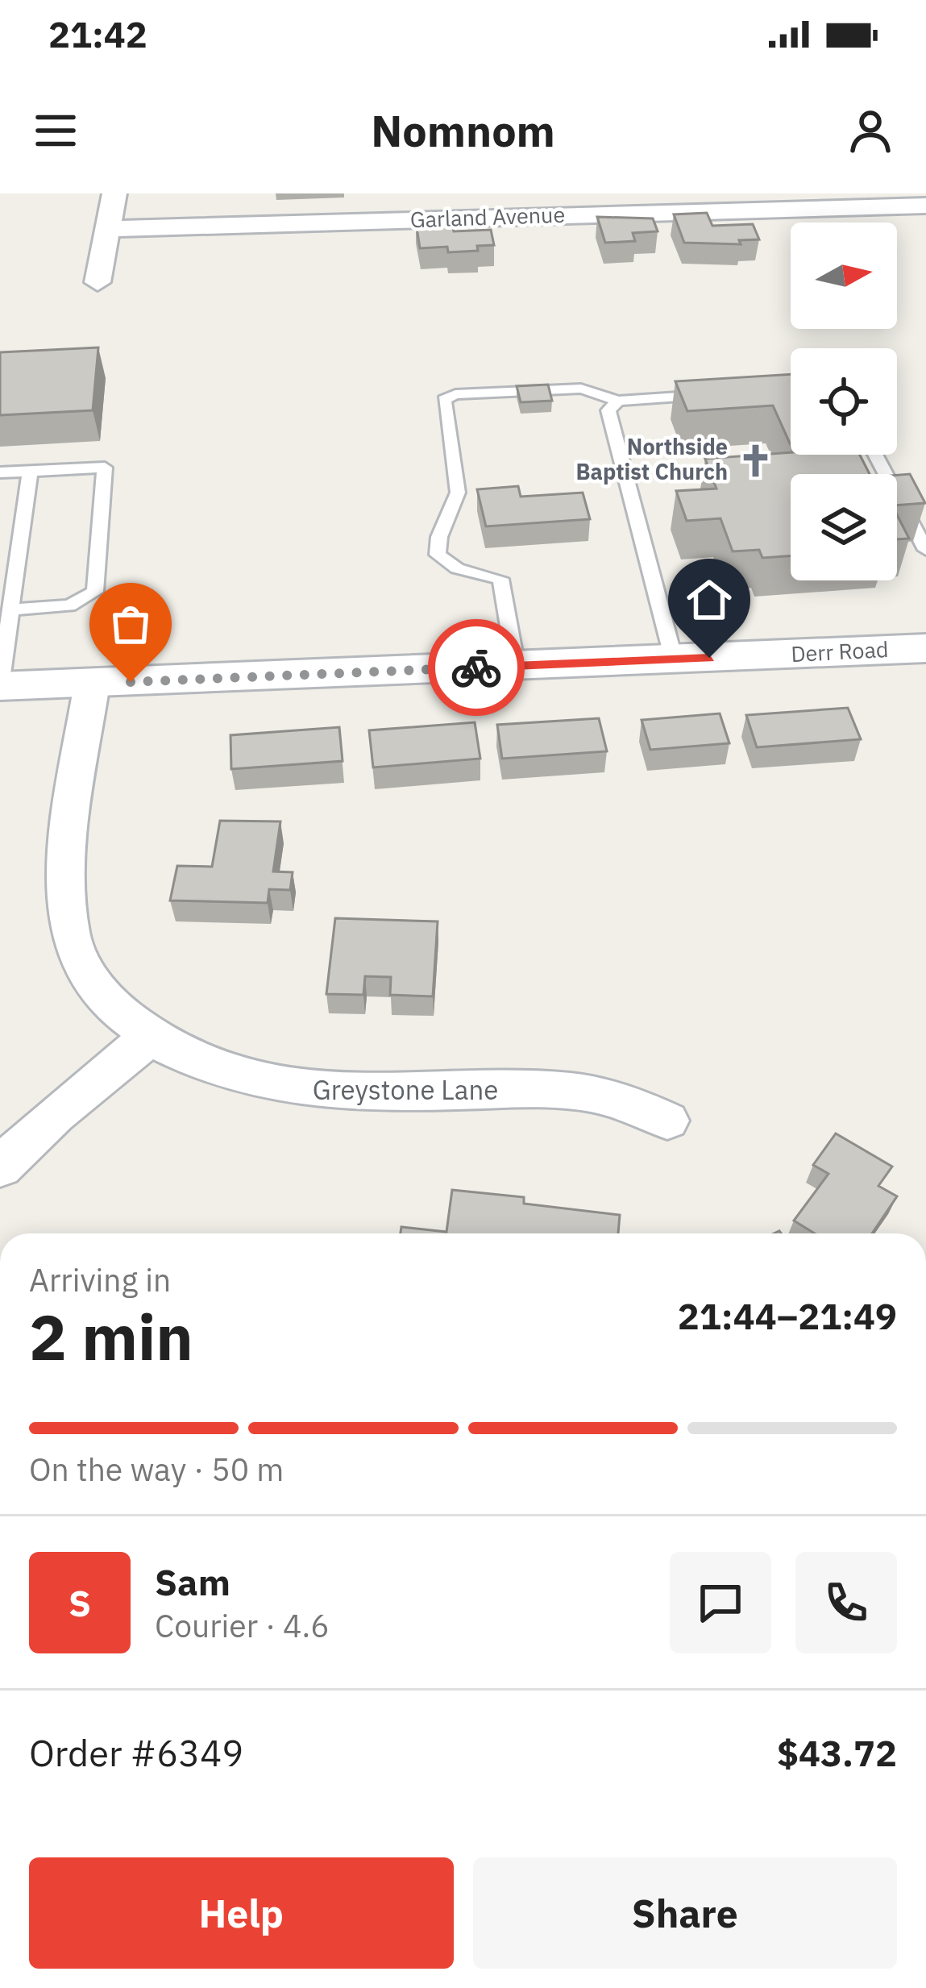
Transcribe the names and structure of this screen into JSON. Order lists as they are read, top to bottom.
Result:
{
  "streets": {
    "street": ["Garland Avenue", "Derr Road", "Greystone Lane"]
  },
  "crossings": [
    ["Derr Road", "Greystone Lane"]
  ],
  "places": {
    "church": ["Northside Baptist Church"]
  },
  "north": "right",
  "page": {
    "status": "21:42",
    "header": "Nomnom",
    "heading": ["2 min", "Arriving in", "21:44–21:49"],
    "panel": [
      "Sam",
      "Courier · 4.6",
      "Order #6349",
      "$43.72"
    ],
    "bar": "On the way · 50 m",
    "round": "S",
    "buttons": ["Help", "Share"]
  }
}
